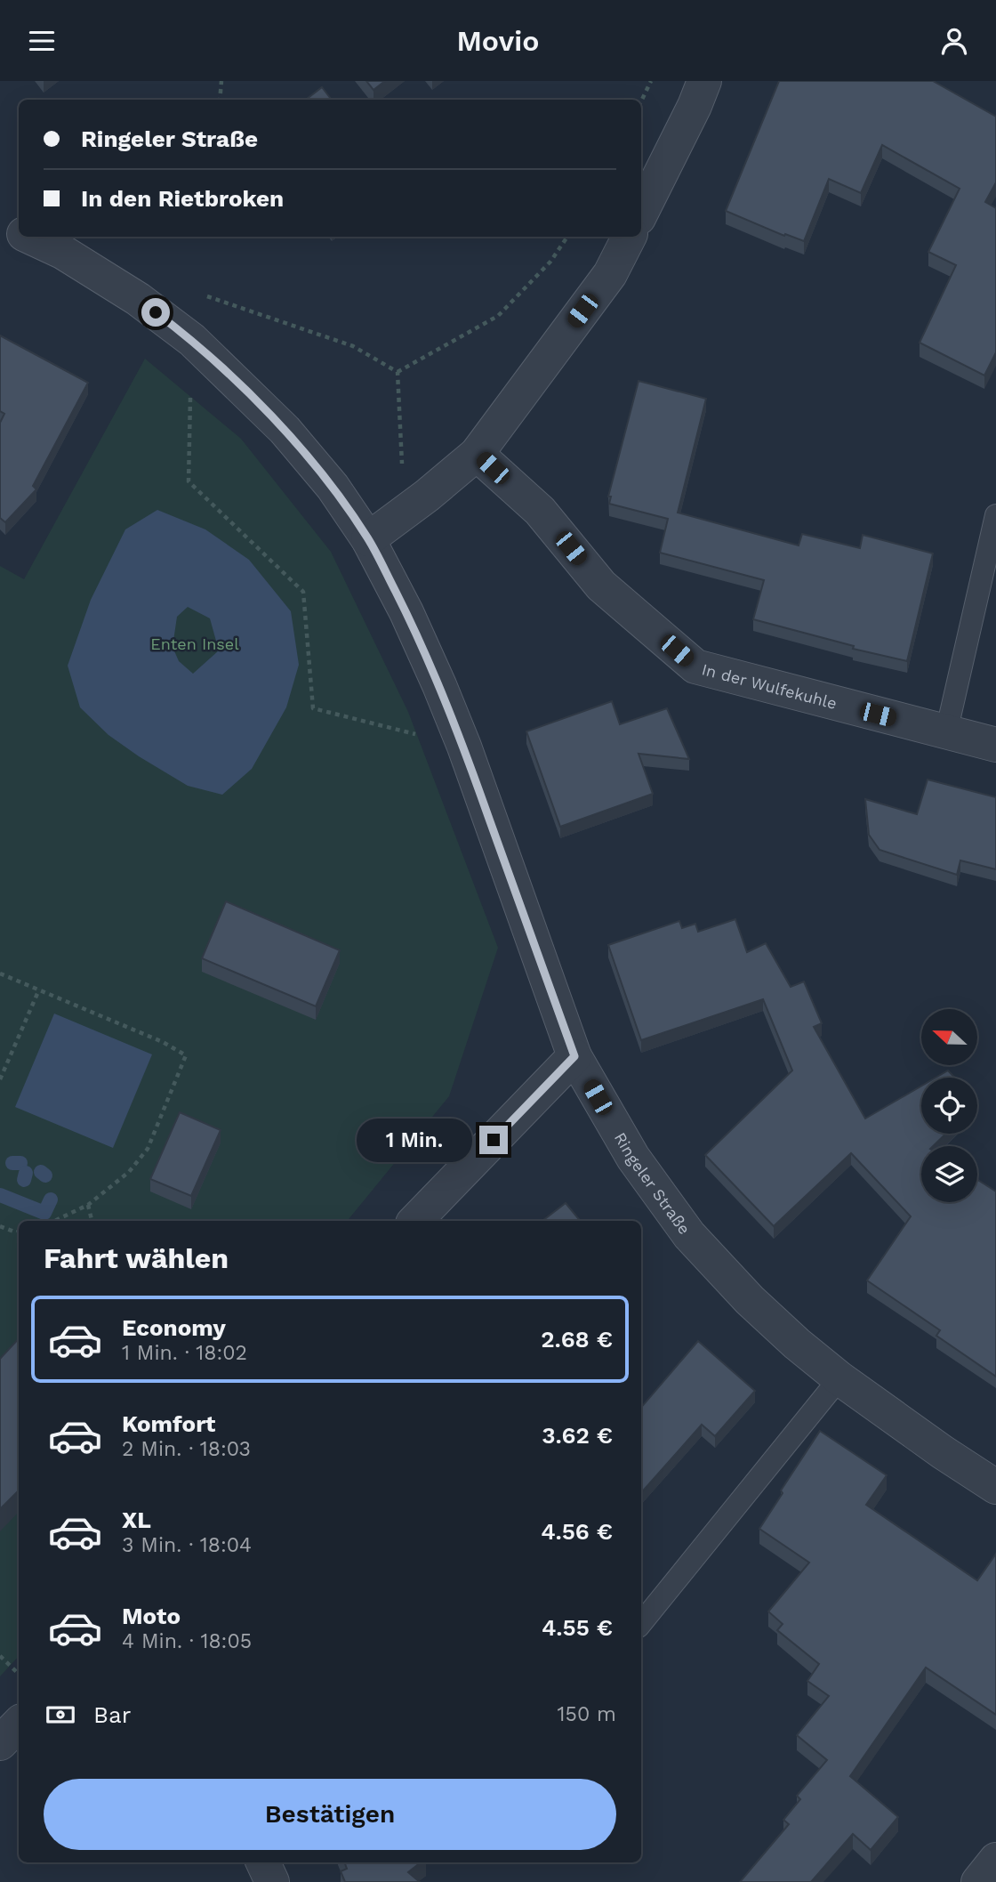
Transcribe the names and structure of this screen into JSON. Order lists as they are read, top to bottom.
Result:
{
  "streets": {
    "street": ["In der Wulfekuhle", "Ringeler Straße"]
  },
  "parks": ["Enten Insel"],
  "north": "left",
  "page": {
    "header": "Movio",
    "banner": ["Ringeler Straße", "In den Rietbroken"],
    "bubble": "1 Min.",
    "heading": "Fahrt wählen",
    "list": [
      {
        "name": "Economy",
        "note": "1 Min. · 18:02",
        "value": "2.68 €"
      },
      {
        "name": "Komfort",
        "note": "2 Min. · 18:03",
        "value": "3.62 €"
      },
      {
        "name": "XL",
        "note": "3 Min. · 18:04",
        "value": "4.56 €"
      },
      {
        "name": "Moto",
        "note": "4 Min. · 18:05",
        "value": "4.55 €"
      }
    ],
    "pay": ["Bar", "150 m"],
    "buttons": "Bestätigen"
  }
}
